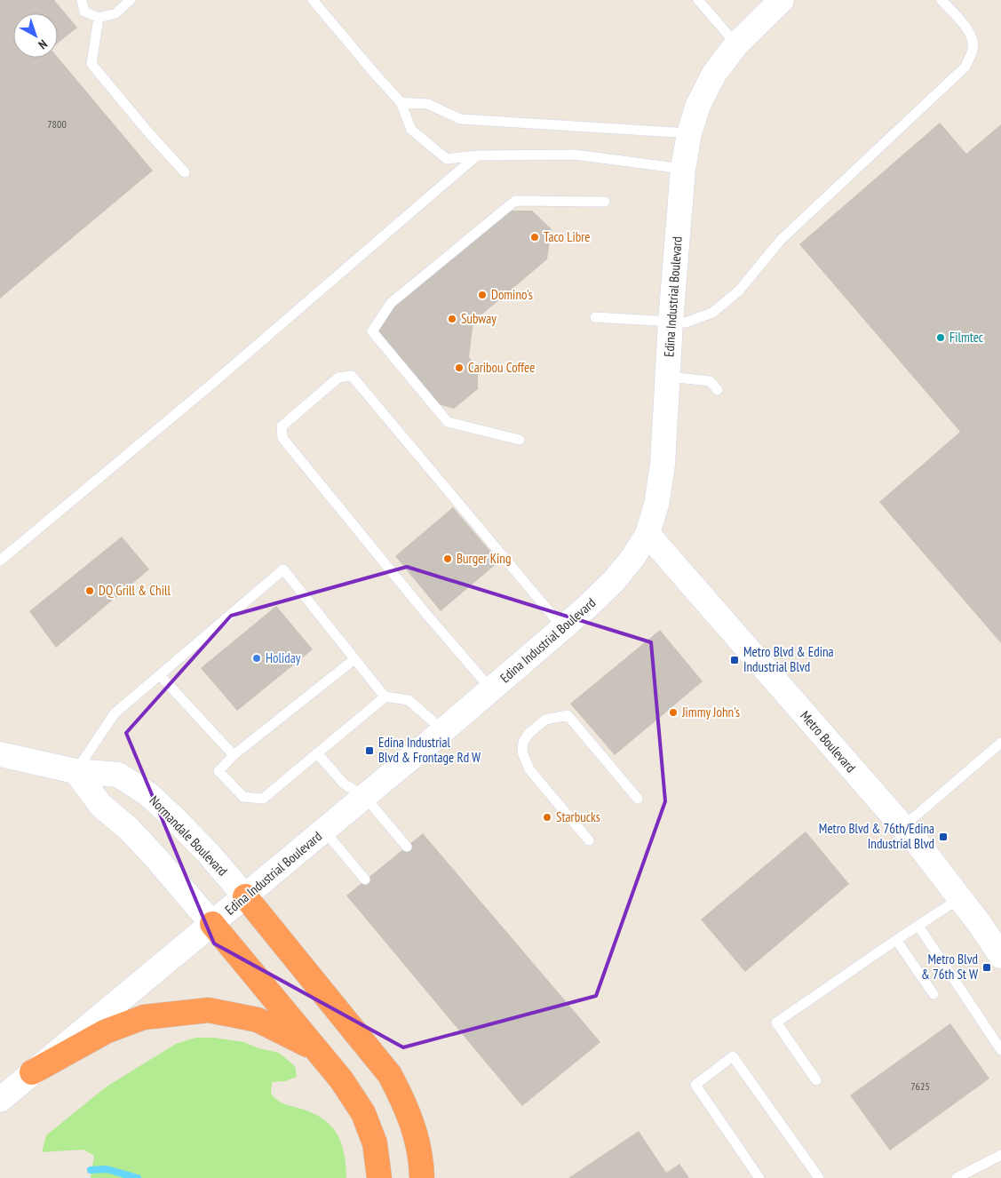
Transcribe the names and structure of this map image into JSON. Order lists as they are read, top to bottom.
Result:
{
  "streets": {
    "street": ["Edina Industrial Boulevard", "Metro Boulevard", "Normandale Boulevard"]
  },
  "crossings": [
    ["Edina Industrial Boulevard", "Metro Boulevard"],
    ["Edina Industrial Boulevard", "Normandale Boulevard"]
  ],
  "places": {
    "other": [
      "Taco Libre",
      "Domino's",
      "Subway",
      "Filmtec",
      "Caribou Coffee",
      "Burger King",
      "DQ Grill & Chill",
      "Holiday",
      "Jimmy John's",
      "Starbucks"
    ],
    "transit": [
      "Metro Blvd & Edina Industrial Blvd",
      "Edina Industrial Blvd & Frontage Rd W",
      "Metro Blvd & 76th/Edina Industrial Blvd",
      "Metro Blvd & 76th St W"
    ]
  },
  "house_numbers": ["7800", "7625"],
  "north": "bottom right"
}
